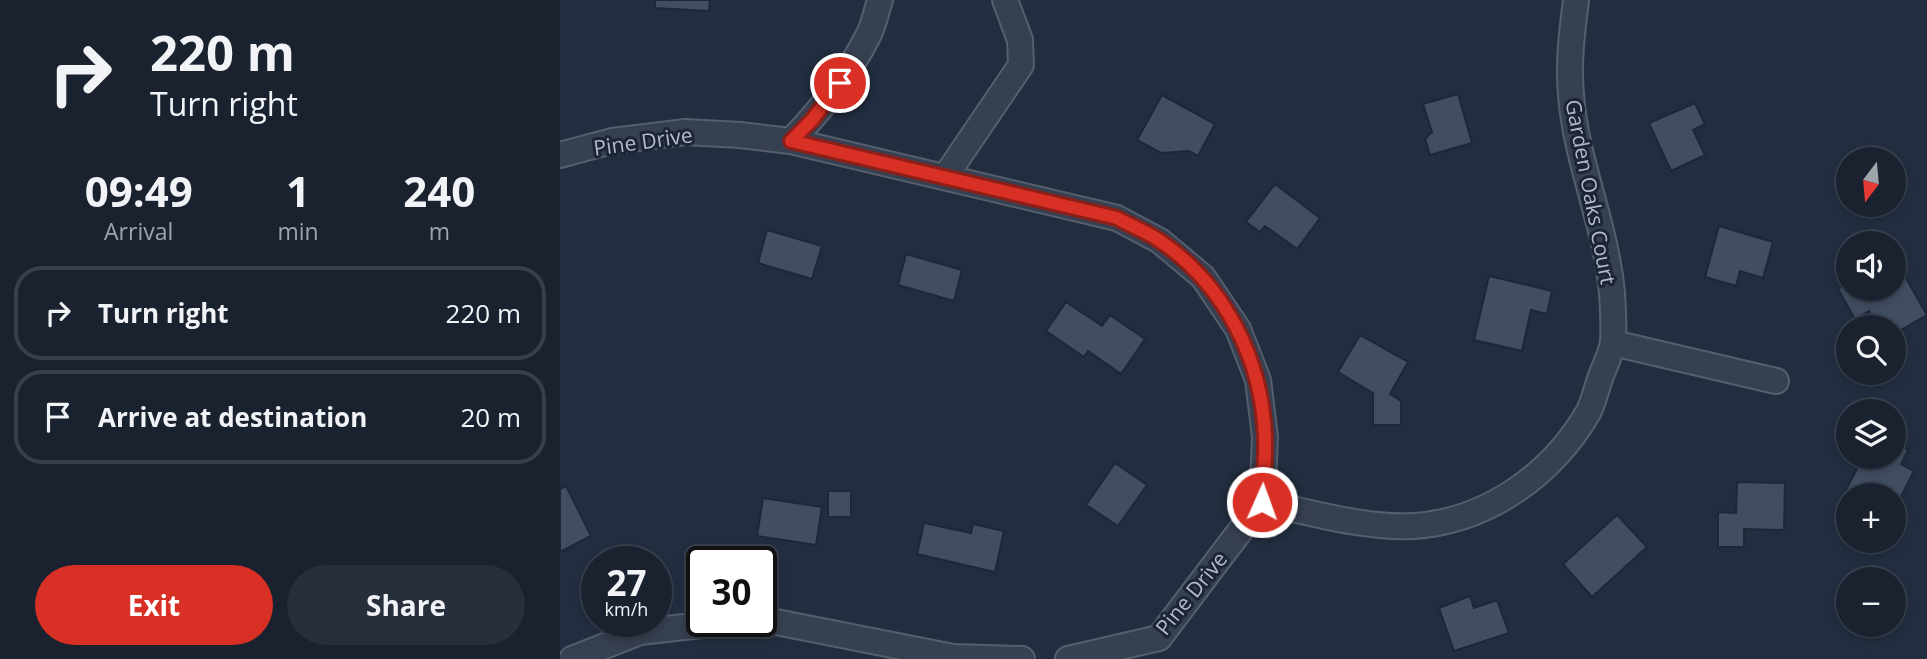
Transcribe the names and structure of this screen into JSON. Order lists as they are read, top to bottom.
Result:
{
  "streets": {
    "street": ["Pine Drive", "Garden Oaks Court"]
  },
  "north": "bottom",
  "page": {
    "turn": ["220 m", "Turn right"],
    "eta": [
      "09:49",
      "Arrival",
      "1",
      "min",
      "240",
      "m"
    ],
    "map_buttons": ["+", "−"],
    "list": [
      {
        "name": "Turn right",
        "value": "220 m"
      },
      {
        "name": "Arrive at destination",
        "value": "20 m"
      }
    ],
    "speed": "27 km/h",
    "limit": "30",
    "buttons": ["Exit", "Share"]
  }
}
